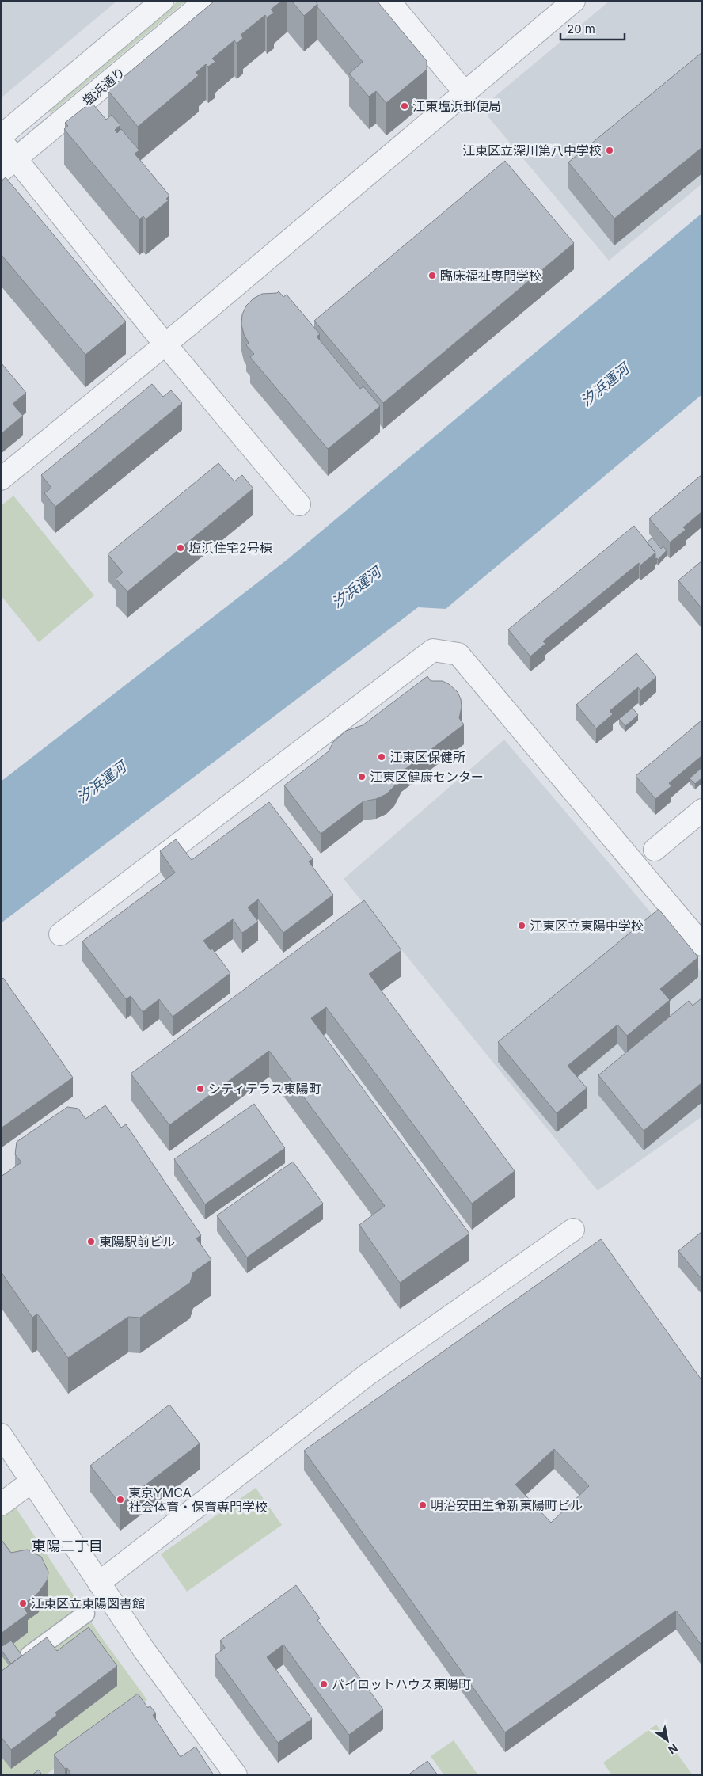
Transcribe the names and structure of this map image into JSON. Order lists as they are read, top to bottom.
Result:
{
  "streets": {
    "street": ["塩浜通り"]
  },
  "districts": ["東陽二丁目"],
  "water": ["汐浜運河"],
  "places": [
    "江東塩浜郵便局",
    "江東区立深川第八中学校",
    "臨床福祉専門学校",
    "塩浜住宅2号棟",
    "江東区保健所",
    "江東区健康センター",
    "江東区立東陽中学校",
    "シティテラス東陽町",
    "東陽駅前ビル",
    "東京YMCA 社会体育・保育専門学校",
    "明治安田生命新東陽町ビル",
    "江東区立東陽図書館",
    "パイロットハウス東陽町"
  ],
  "scale_bar": "20 m",
  "north": "bottom right"
}
